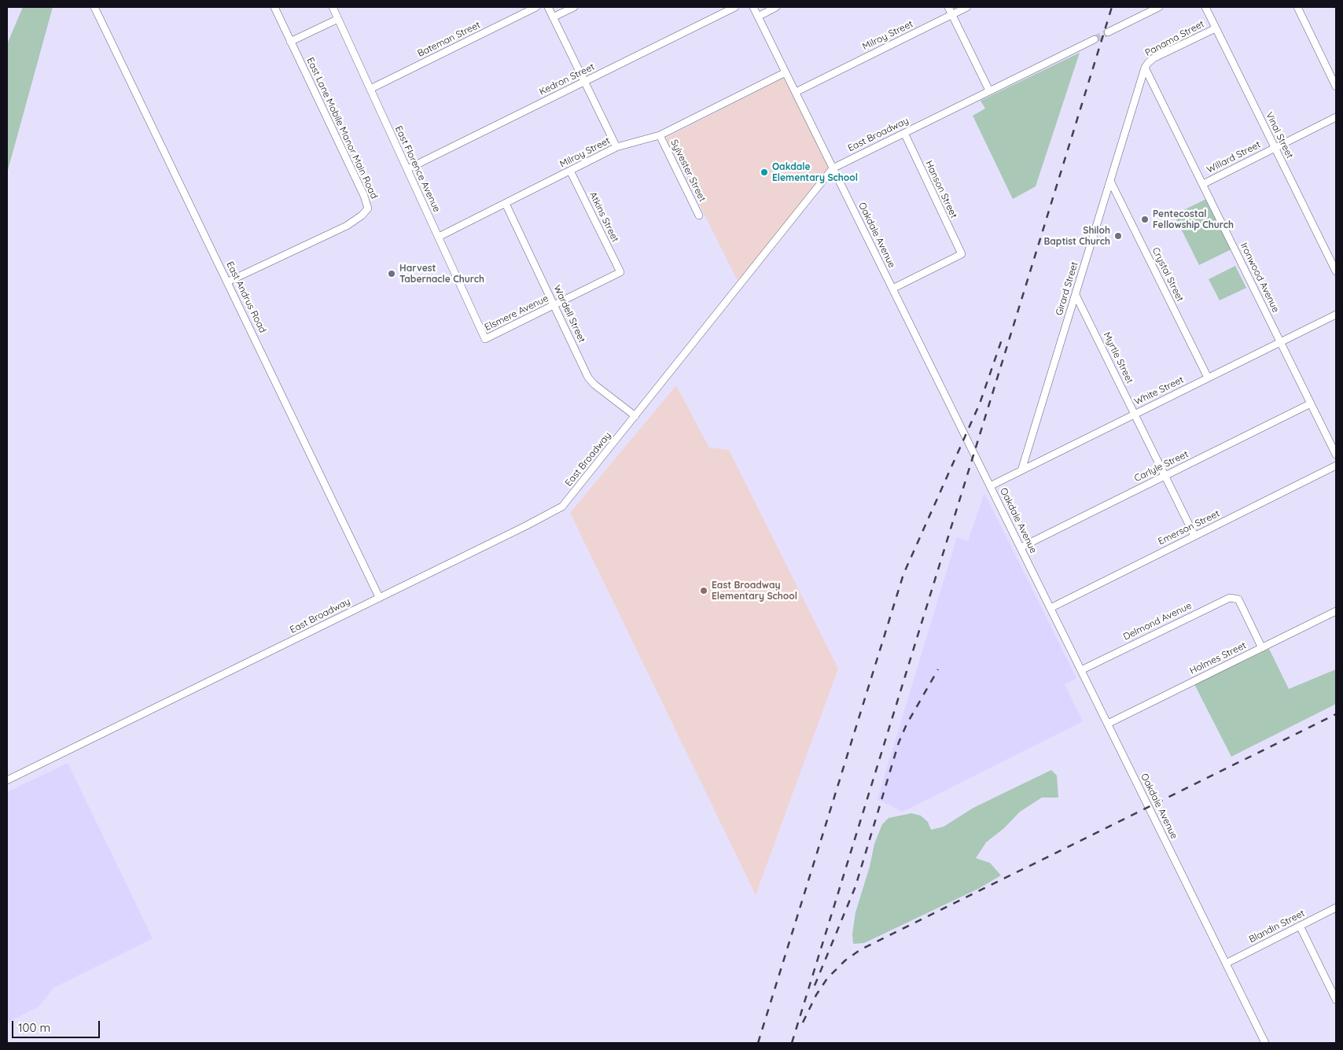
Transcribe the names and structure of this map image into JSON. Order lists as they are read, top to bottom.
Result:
{
  "streets": {
    "street": [
      "Milroy Street",
      "Panama Street",
      "Bateman Street",
      "Kedron Street",
      "East Lane Mobile Manor Main Road",
      "East Broadway",
      "Vinal Street",
      "Willard Street",
      "East Florence Avenue",
      "Sylvester Street",
      "Hanson Street",
      "Atkins Street",
      "Oakdale Avenue",
      "Crystal Street",
      "Ironwood Avenue",
      "Girard Street",
      "East Andrus Road",
      "Elsmere Avenue",
      "Wardell Street",
      "Myrtle Street",
      "White Street",
      "Carlyle Street",
      "Emerson Street",
      "Delmond Avenue",
      "Holmes Street",
      "Blandin Street"
    ]
  },
  "crossings": [
    ["Milroy Street", "East Florence Avenue"],
    ["Milroy Street", "Sylvester Street"],
    ["Milroy Street", "Atkins Street"],
    ["Milroy Street", "Oakdale Avenue"],
    ["Milroy Street", "Wardell Street"],
    ["Panama Street", "Vinal Street"],
    ["Panama Street", "Ironwood Avenue"],
    ["Panama Street", "Girard Street"],
    ["Bateman Street", "East Florence Avenue"],
    ["Kedron Street", "East Florence Avenue"],
    ["East Lane Mobile Manor Main Road", "East Andrus Road"],
    ["East Broadway", "Hanson Street"],
    ["East Broadway", "Oakdale Avenue"],
    ["East Broadway", "East Andrus Road"],
    ["East Broadway", "Wardell Street"],
    ["Vinal Street", "Willard Street"],
    ["Willard Street", "Ironwood Avenue"],
    ["East Florence Avenue", "Elsmere Avenue"],
    ["Hanson Street", "Oakdale Avenue"],
    ["Atkins Street", "Elsmere Avenue"],
    ["Oakdale Avenue", "White Street"],
    ["Oakdale Avenue", "Carlyle Street"],
    ["Oakdale Avenue", "Emerson Street"],
    ["Oakdale Avenue", "Delmond Avenue"],
    ["Oakdale Avenue", "Holmes Street"],
    ["Oakdale Avenue", "Blandin Street"],
    ["Crystal Street", "Girard Street"],
    ["Crystal Street", "White Street"],
    ["Ironwood Avenue", "Girard Street"],
    ["Ironwood Avenue", "White Street"],
    ["Ironwood Avenue", "Carlyle Street"],
    ["Girard Street", "Myrtle Street"],
    ["Girard Street", "White Street"],
    ["Elsmere Avenue", "Wardell Street"],
    ["Myrtle Street", "White Street"],
    ["Myrtle Street", "Carlyle Street"],
    ["Myrtle Street", "Emerson Street"],
    ["Delmond Avenue", "Holmes Street"]
  ],
  "places": [
    "Oakdale Elementary School",
    "Pentecostal Fellowship Church",
    "Shiloh Baptist Church",
    "Harvest Tabernacle Church",
    "East Broadway Elementary School"
  ],
  "scale_bar": "100 m"
}
